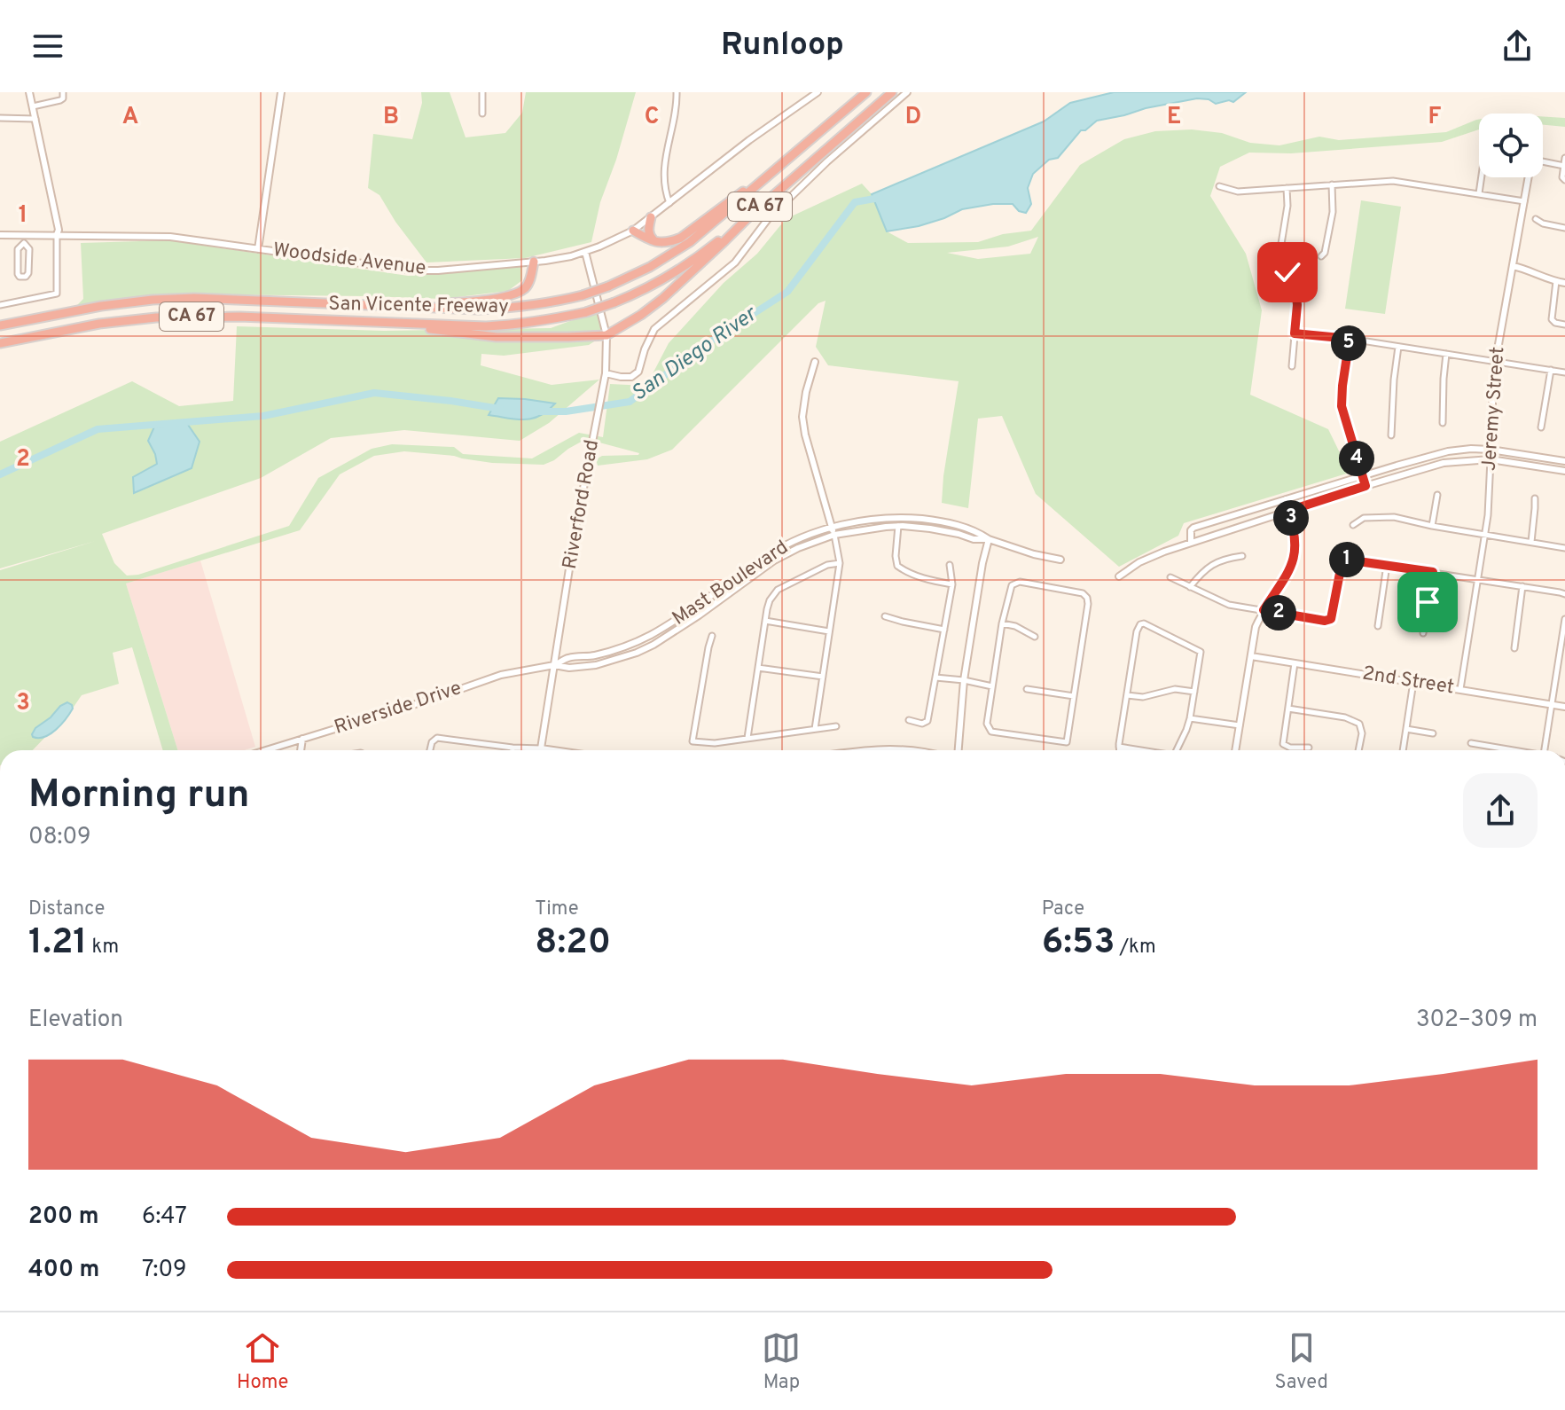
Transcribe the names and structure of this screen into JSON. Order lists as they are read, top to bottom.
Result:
{
  "streets": {
    "highway": ["CA 67", "San Vicente Freeway"],
    "street": [
      "Woodside Avenue",
      "Jeremy Street",
      "Riverford Road",
      "Mast Boulevard",
      "2nd Street",
      "Riverside Drive"
    ]
  },
  "crossings": [
    ["Woodside Avenue", "Riverford Road"],
    ["Jeremy Street", "2nd Street"],
    ["Riverford Road", "Mast Boulevard"],
    ["Riverford Road", "Riverside Drive"],
    ["Mast Boulevard", "Riverside Drive"]
  ],
  "water": ["San Diego River"],
  "page": {
    "header": "Runloop",
    "pins": [
      "5",
      "4",
      "3",
      "1",
      "2"
    ],
    "heading": ["Morning run", "08:09"],
    "stats": [
      ["Distance", "1.21 km"],
      ["Time", "8:20"],
      ["Pace", "6:53 /km"]
    ],
    "chart": ["Elevation", "302–309 m"],
    "list": [
      {
        "name": "200 m",
        "note": "6:47"
      },
      {
        "name": "400 m",
        "note": "7:09"
      }
    ],
    "tabs": ["Home", "Map", "Saved"]
  },
  "grid": {
    "columns": [
      "A",
      "B",
      "C",
      "D",
      "E",
      "F"
    ],
    "rows": ["1", "2", "3"]
  }
}
